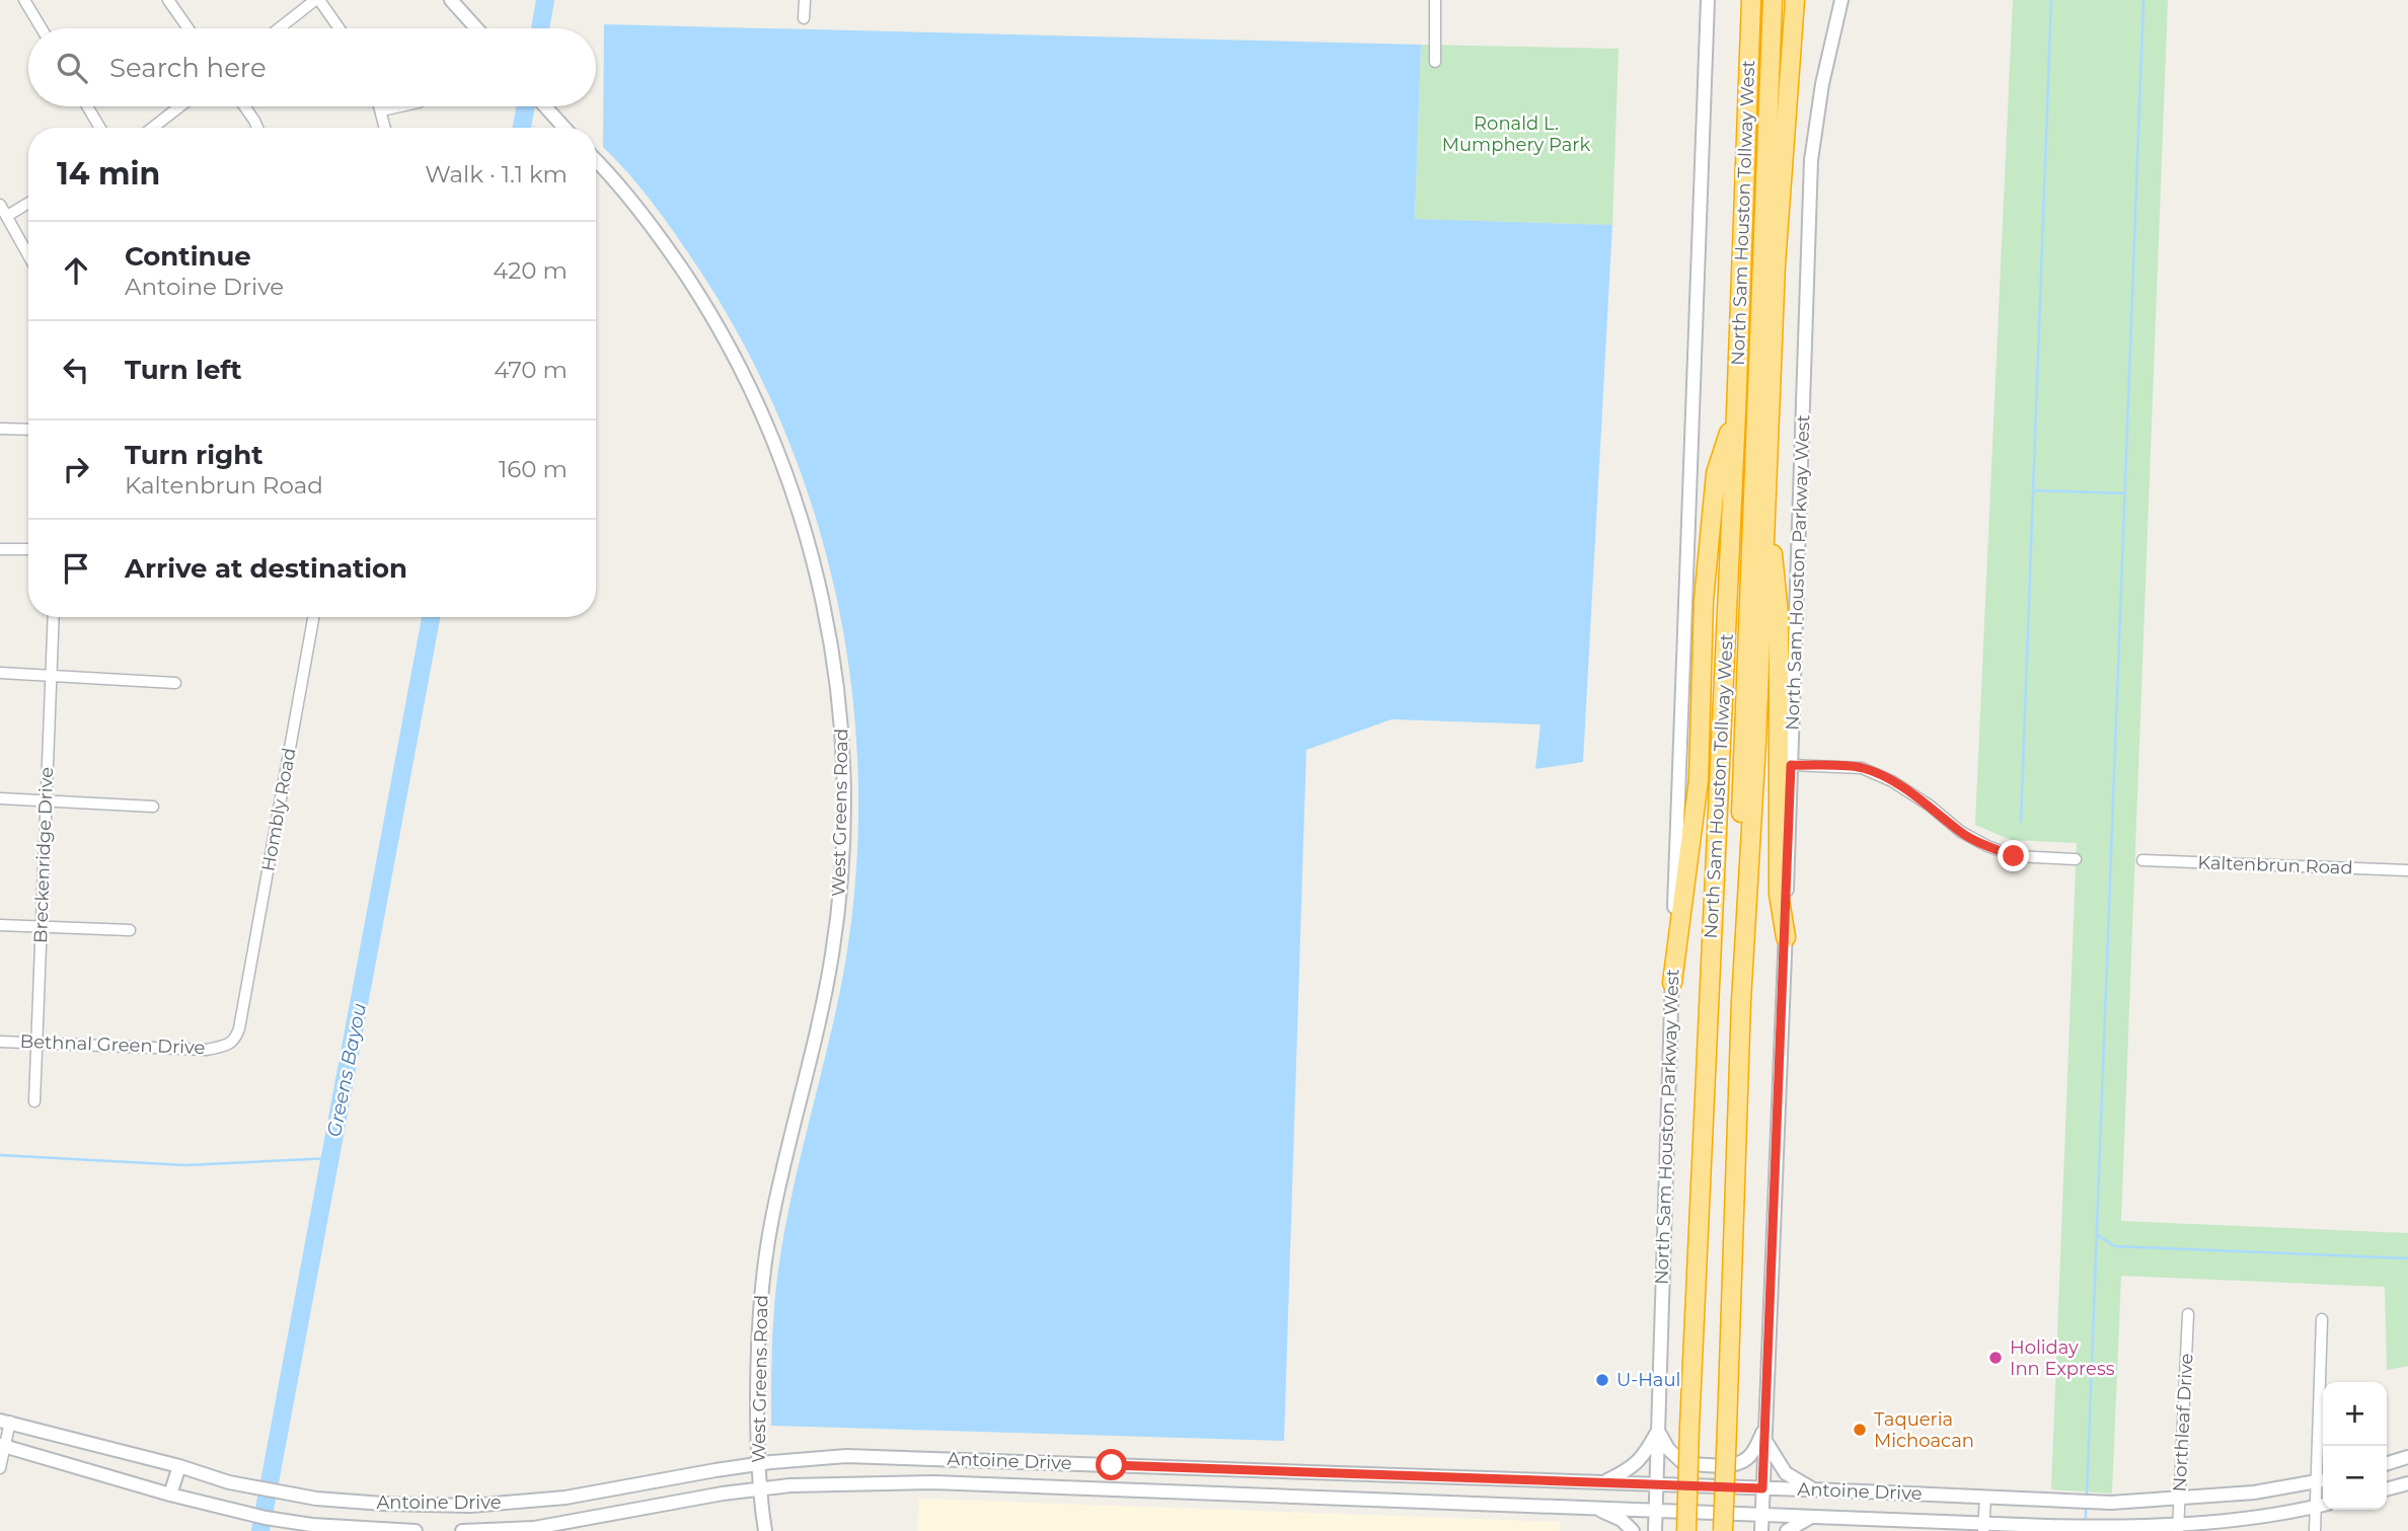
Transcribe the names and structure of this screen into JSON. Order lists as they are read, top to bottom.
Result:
{
  "streets": {
    "highway": ["North Sam Houston Tollway West"],
    "main road": ["North Sam Houston Parkway West", "West Greens Road", "Antoine Drive"],
    "street": [
      "Hombly Road",
      "Breckenridge Drive",
      "Kaltenbrun Road",
      "Bethnal Green Drive",
      "Northleaf Drive"
    ]
  },
  "crossings": [
    ["North Sam Houston Parkway West", "Antoine Drive"],
    ["Hombly Road", "Bethnal Green Drive"],
    ["West Greens Road", "Antoine Drive"],
    ["Breckenridge Drive", "Bethnal Green Drive"],
    ["Northleaf Drive", "Antoine Drive"]
  ],
  "water": ["Greens Bayou"],
  "parks": ["Ronald L. Mumphery Park"],
  "places": ["Holiday Inn Express", "U-Haul", "Taqueria Michoacan"],
  "page": {
    "search": "Search here",
    "heading": ["14 min", "Walk · 1.1 km"],
    "list": [
      ["Continue", "Antoine Drive", "420 m"],
      ["Turn left", "470 m"],
      ["Turn right", "Kaltenbrun Road", "160 m"],
      "Arrive at destination"
    ],
    "map_buttons": ["+", "−"]
  }
}
